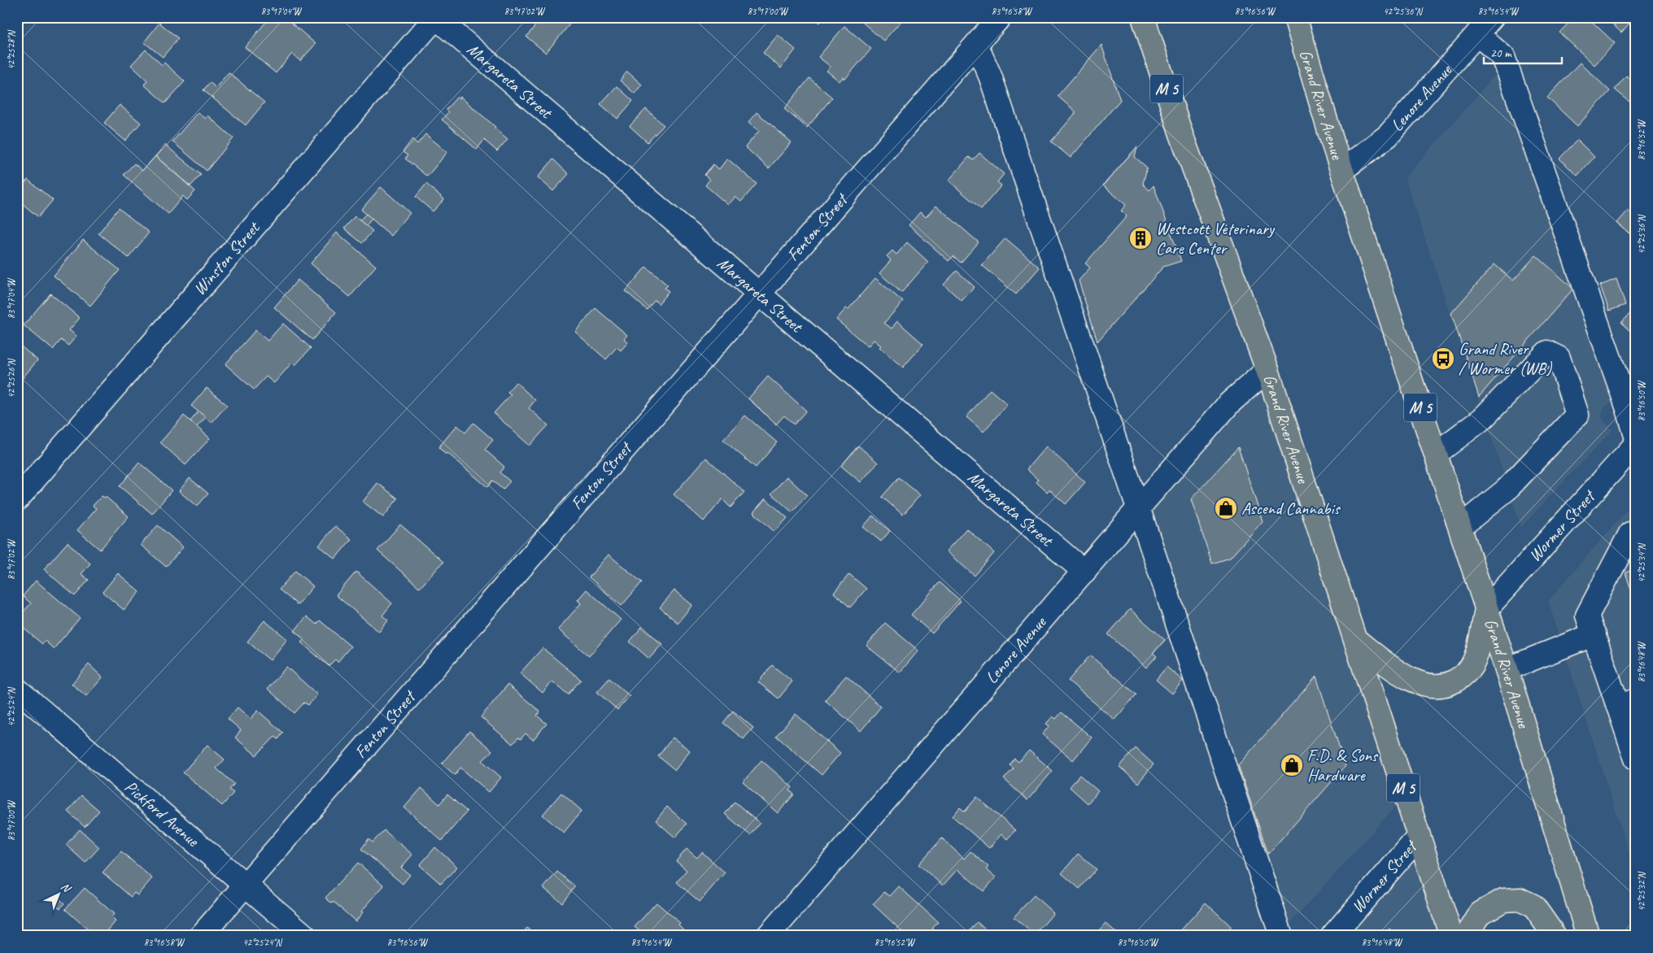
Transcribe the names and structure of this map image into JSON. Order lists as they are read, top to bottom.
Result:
{
  "streets": {
    "main road": ["M 5", "Grand River Avenue"],
    "street": [
      "Margareta Street",
      "Lenore Avenue",
      "Fenton Street",
      "Winston Street",
      "Wormer Street",
      "Pickford Avenue"
    ]
  },
  "crossings": [
    ["Margareta Street", "Lenore Avenue"],
    ["Margareta Street", "Fenton Street"],
    ["Margareta Street", "Winston Street"],
    ["Lenore Avenue", "Grand River Avenue"],
    ["Grand River Avenue", "Wormer Street"],
    ["Fenton Street", "Pickford Avenue"]
  ],
  "places": {
    "building": ["Westcott Veterinary Care Center"],
    "bus stop": ["Grand River / Wormer (WB)"],
    "shop": ["Ascend Cannabis", "F.D. & Sons Hardware"]
  },
  "scale_bar": "20 m",
  "north": "top right",
  "coordinates": [
    "83°17'04\"W",
    "83°17'02\"W",
    "83°17'00\"W",
    "83°16'58\"W",
    "83°16'56\"W",
    "42°25'36\"N",
    "83°16'54\"W",
    "42°25'28\"N",
    "83°16'52\"W",
    "42°25'26\"N",
    "83°16'50\"W",
    "42°25'34\"N",
    "83°16'48\"W",
    "42°25'24\"N",
    "42°25'32\"N"
  ]
}
